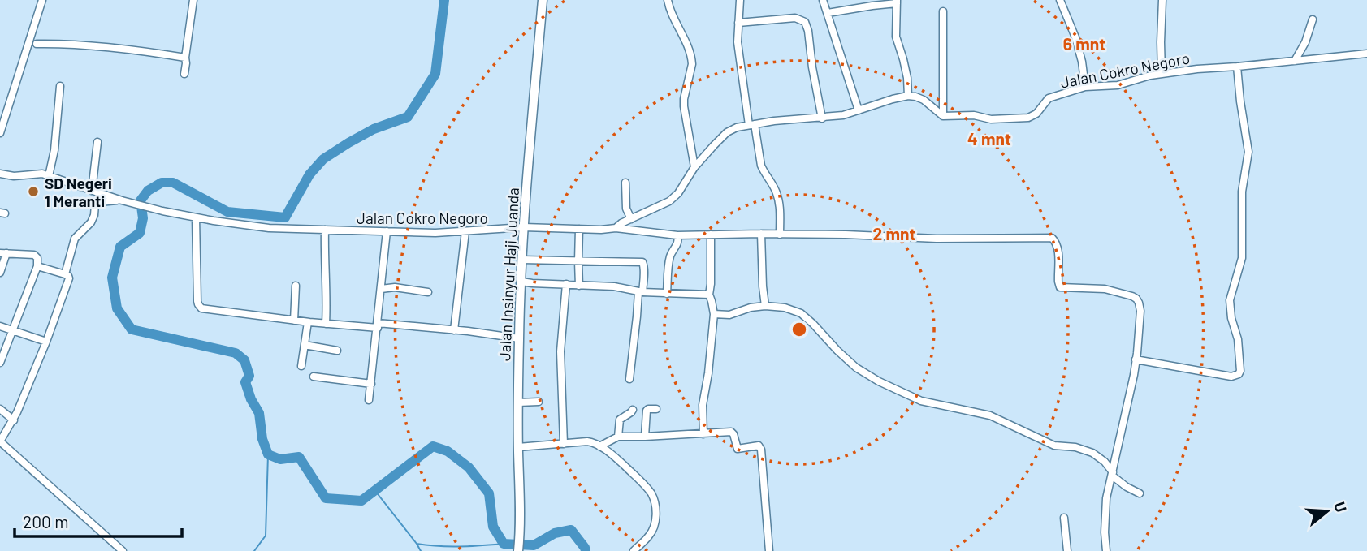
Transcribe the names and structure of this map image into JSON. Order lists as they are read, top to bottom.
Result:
{
  "streets": {
    "main road": ["Jalan Insinyur Haji Juanda"],
    "street": ["Jalan Cokro Negoro"]
  },
  "crossings": [
    ["Jalan Cokro Negoro", "Jalan Insinyur Haji Juanda"]
  ],
  "places": ["SD Negeri 1 Meranti"],
  "scale_bar": "200 m",
  "north": "right",
  "rings": ["6 mnt", "4 mnt", "2 mnt"]
}
